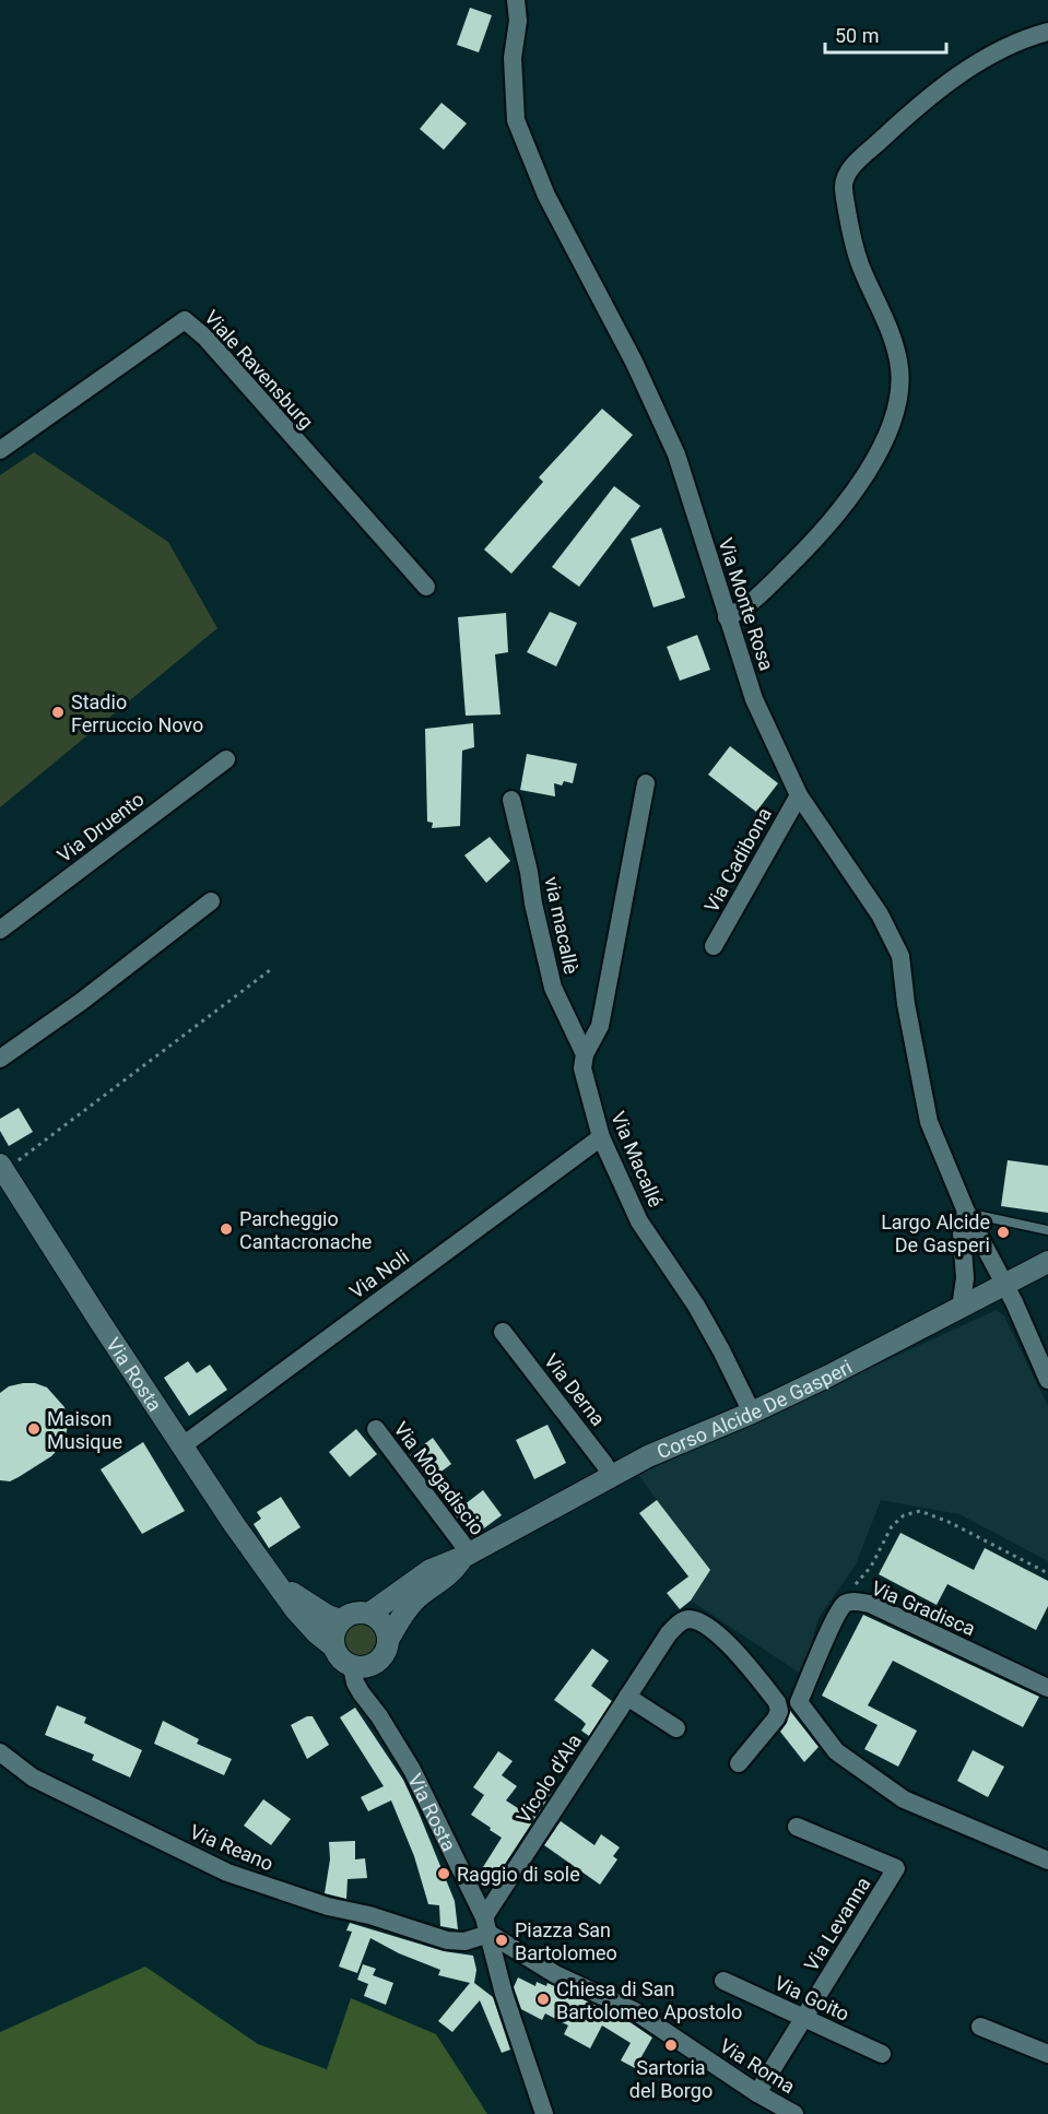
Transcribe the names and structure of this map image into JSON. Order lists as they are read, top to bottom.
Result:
{
  "streets": {
    "street": [
      "Viale Ravensburg",
      "Via Monte Rosa",
      "Via Druento",
      "Via Cadibona",
      "via macallè",
      "Via Macallé",
      "Via Noli",
      "Via Rosta",
      "Via Derna",
      "Corso Alcide De Gasperi",
      "Via Mogadiscio",
      "Via Gradisca",
      "Vicolo d'Ala",
      "Via Reano",
      "Via Levanna",
      "Via Goito",
      "Via Roma"
    ]
  },
  "crossings": [
    ["Via Monte Rosa", "Via Cadibona"],
    ["via macallè", "Via Macallé"],
    ["Via Macallé", "Via Noli"],
    ["Via Macallé", "Corso Alcide De Gasperi"],
    ["Via Noli", "Via Rosta"],
    ["Via Rosta", "Corso Alcide De Gasperi"],
    ["Via Rosta", "Vicolo d'Ala"],
    ["Via Rosta", "Via Reano"],
    ["Via Rosta", "Via Roma"],
    ["Via Derna", "Corso Alcide De Gasperi"],
    ["Corso Alcide De Gasperi", "Via Mogadiscio"],
    ["Vicolo d'Ala", "Via Reano"],
    ["Vicolo d'Ala", "Via Roma"],
    ["Via Reano", "Via Roma"],
    ["Via Levanna", "Via Goito"],
    ["Via Levanna", "Via Roma"]
  ],
  "places": [
    "Stadio Ferruccio Novo",
    "Parcheggio Cantacronache",
    "Largo Alcide De Gasperi",
    "Maison Musique",
    "Raggio di sole",
    "Piazza San Bartolomeo",
    "Chiesa di San Bartolomeo Apostolo",
    "Sartoria del Borgo"
  ],
  "scale_bar": "50 m"
}
